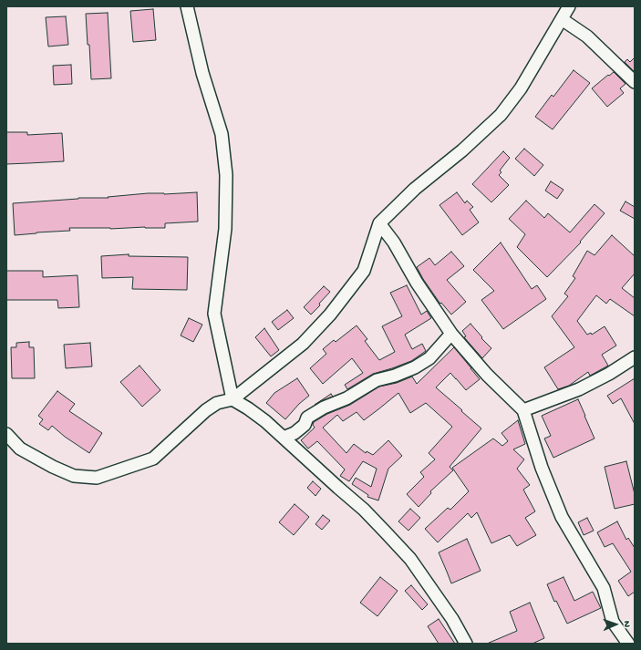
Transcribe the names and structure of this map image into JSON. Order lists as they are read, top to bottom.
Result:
{
  "north": "right"
}
